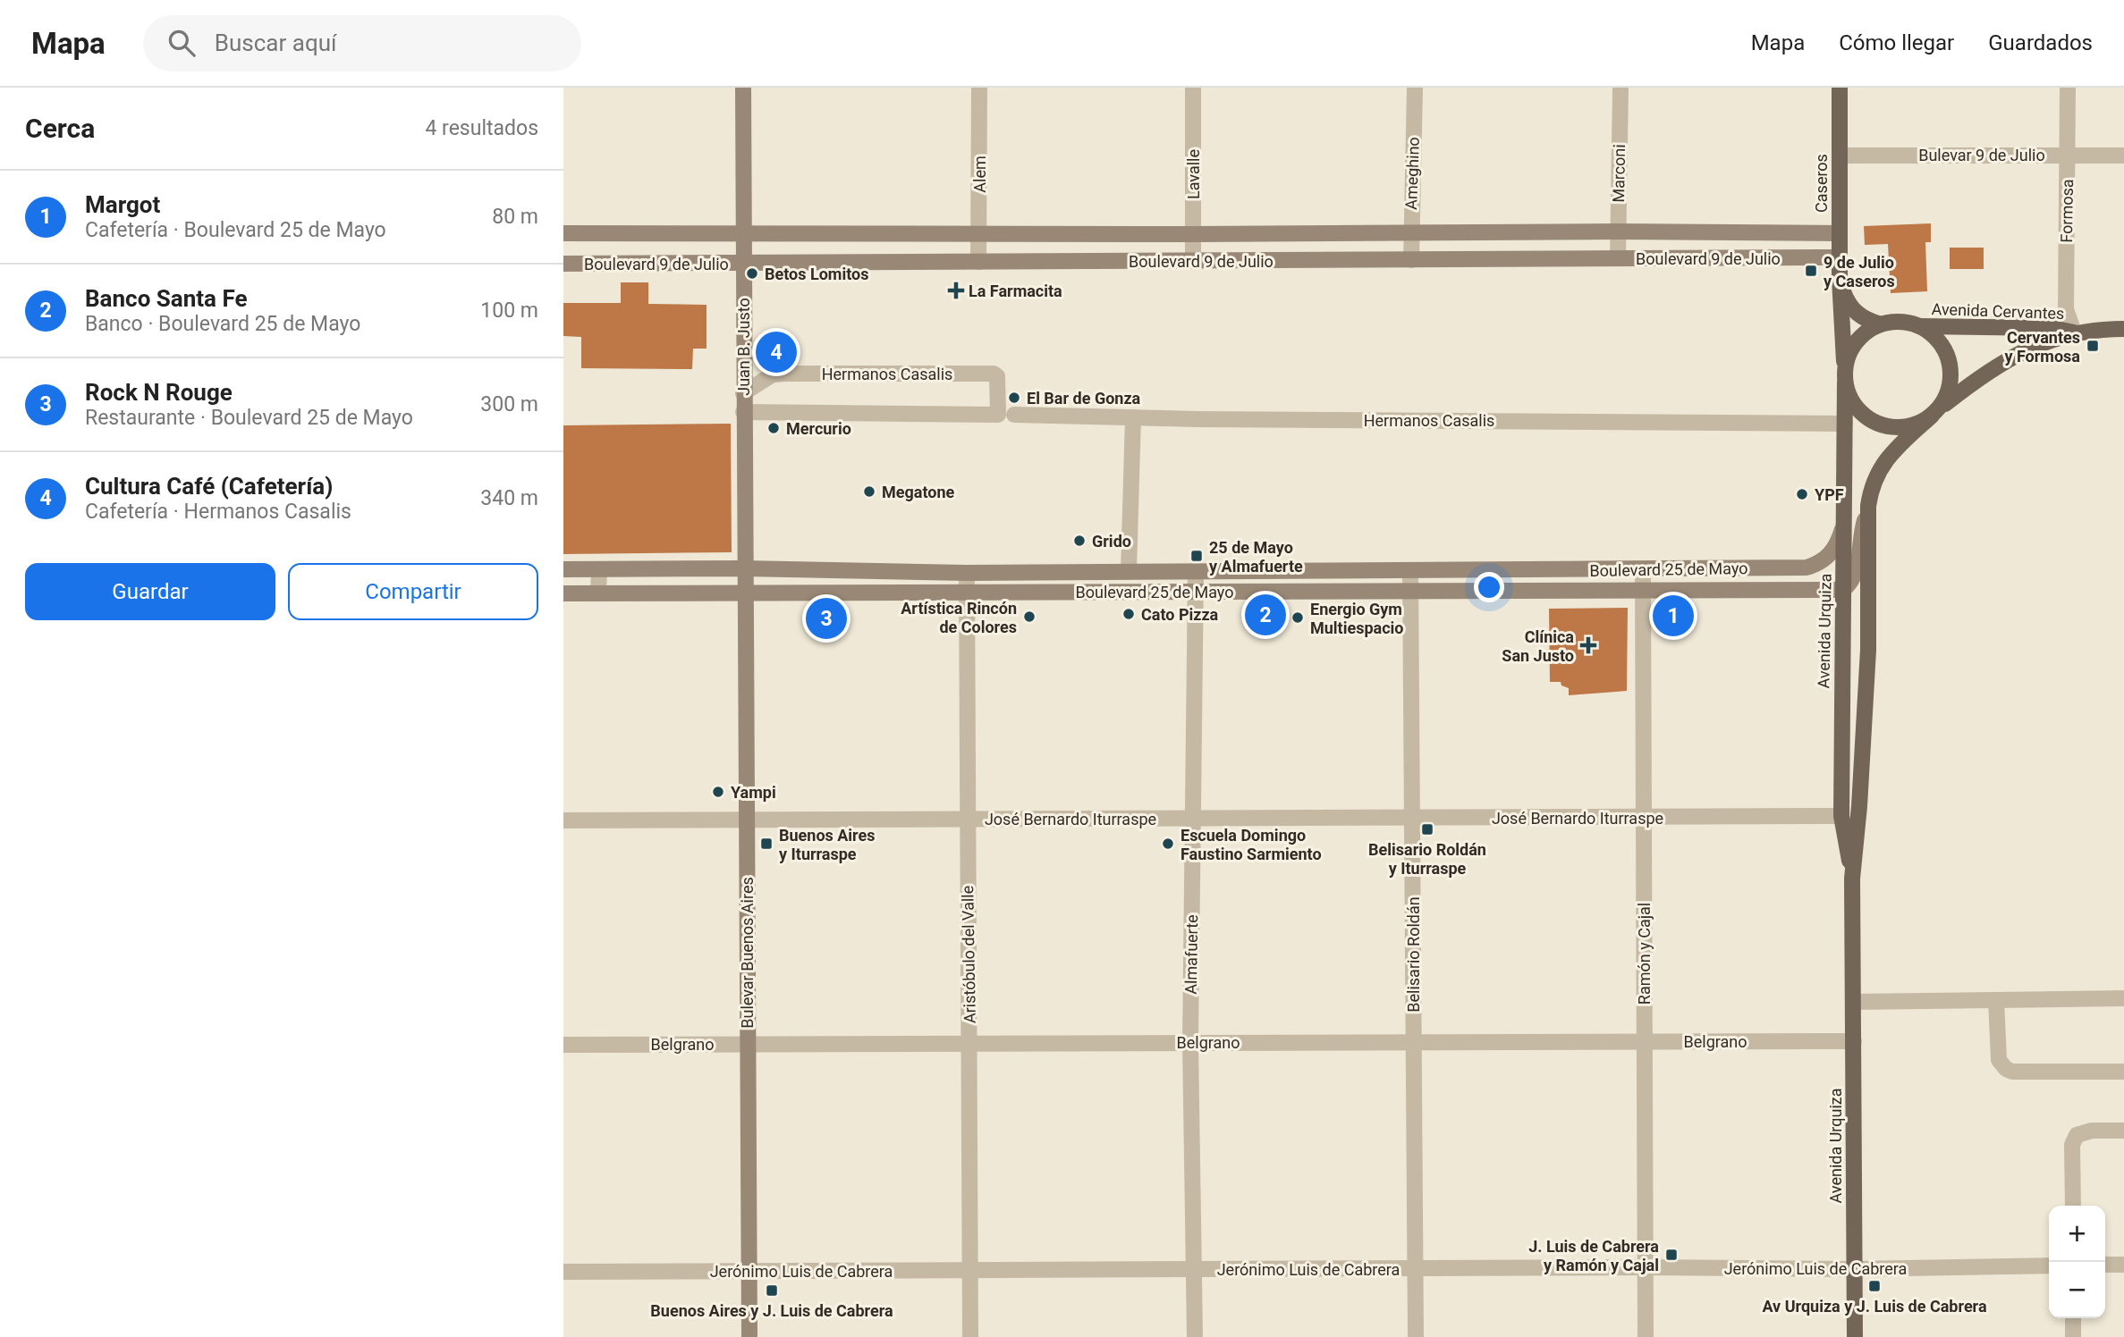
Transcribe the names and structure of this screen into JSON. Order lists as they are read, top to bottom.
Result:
{
  "streets": {
    "main road": [
      "Caseros",
      "Boulevard 9 de Julio",
      "Avenida Cervantes",
      "Juan B. Justo",
      "Boulevard 25 de Mayo",
      "Avenida Urquiza",
      "Bulevar Buenos Aires"
    ],
    "street": [
      "Bulevar 9 de Julio",
      "Ameghino",
      "Marconi",
      "Alem",
      "Lavalle",
      "Formosa",
      "Hermanos Casalis",
      "José Bernardo Iturraspe",
      "Ramón y Cajal",
      "Aristóbulo del Valle",
      "Almafuerte",
      "Belisario Roldán",
      "Belgrano",
      "Jerónimo Luis de Cabrera"
    ]
  },
  "crossings": [
    ["Bulevar 9 de Julio", "Caseros"],
    ["Bulevar 9 de Julio", "Formosa"],
    ["Ameghino", "Boulevard 9 de Julio"],
    ["Marconi", "Boulevard 9 de Julio"],
    ["Alem", "Boulevard 9 de Julio"],
    ["Lavalle", "Boulevard 9 de Julio"],
    ["Caseros", "Boulevard 9 de Julio"],
    ["Caseros", "Avenida Cervantes"],
    ["Caseros", "Avenida Urquiza"],
    ["Formosa", "Avenida Cervantes"],
    ["Boulevard 9 de Julio", "Juan B. Justo"],
    ["Avenida Cervantes", "Avenida Urquiza"],
    ["Juan B. Justo", "Hermanos Casalis"],
    ["Juan B. Justo", "Boulevard 25 de Mayo"],
    ["Juan B. Justo", "Bulevar Buenos Aires"],
    ["Hermanos Casalis", "Avenida Urquiza"],
    ["Boulevard 25 de Mayo", "Avenida Urquiza"],
    ["Boulevard 25 de Mayo", "Bulevar Buenos Aires"],
    ["Boulevard 25 de Mayo", "Ramón y Cajal"],
    ["Boulevard 25 de Mayo", "Aristóbulo del Valle"],
    ["Boulevard 25 de Mayo", "Almafuerte"],
    ["Boulevard 25 de Mayo", "Belisario Roldán"],
    ["Avenida Urquiza", "José Bernardo Iturraspe"],
    ["Avenida Urquiza", "Belgrano"],
    ["Avenida Urquiza", "Jerónimo Luis de Cabrera"],
    ["José Bernardo Iturraspe", "Bulevar Buenos Aires"],
    ["José Bernardo Iturraspe", "Ramón y Cajal"],
    ["José Bernardo Iturraspe", "Aristóbulo del Valle"],
    ["José Bernardo Iturraspe", "Almafuerte"],
    ["José Bernardo Iturraspe", "Belisario Roldán"],
    ["Bulevar Buenos Aires", "Belgrano"],
    ["Bulevar Buenos Aires", "Jerónimo Luis de Cabrera"],
    ["Ramón y Cajal", "Belgrano"],
    ["Ramón y Cajal", "Jerónimo Luis de Cabrera"],
    ["Aristóbulo del Valle", "Belgrano"],
    ["Aristóbulo del Valle", "Jerónimo Luis de Cabrera"],
    ["Almafuerte", "Belgrano"],
    ["Almafuerte", "Jerónimo Luis de Cabrera"],
    ["Belisario Roldán", "Belgrano"],
    ["Belisario Roldán", "Jerónimo Luis de Cabrera"]
  ],
  "places": {
    "transit": [
      "9 de Julio y Caseros",
      "Cervantes y Formosa",
      "25 de Mayo y Almafuerte",
      "Belisario Roldán y Iturraspe",
      "Buenos Aires y Iturraspe",
      "J. Luis de Cabrera y Ramón y Cajal",
      "Av Urquiza y J. Luis de Cabrera",
      "Buenos Aires y J. Luis de Cabrera"
    ],
    "other": [
      "Betos Lomitos",
      "El Bar de Gonza",
      "Mercurio",
      "Megatone",
      "YPF",
      "Grido",
      "Cato Pizza",
      "Artística Rincón de Colores",
      "Energio Gym Multiespacio",
      "Yampi",
      "Escuela Domingo Faustino Sarmiento"
    ],
    "health": ["La Farmacita", "Clínica San Justo"]
  },
  "page": {
    "header": "Mapa",
    "search": "Buscar aquí",
    "nav": ["Mapa", "Cómo llegar", "Guardados"],
    "heading": ["Cerca", "4 resultados"],
    "list": [
      {
        "mark": "1",
        "name": "Margot",
        "note": "Cafetería · Boulevard 25 de Mayo",
        "value": "80 m"
      },
      {
        "mark": "2",
        "name": "Banco Santa Fe",
        "note": "Banco · Boulevard 25 de Mayo",
        "value": "100 m"
      },
      {
        "mark": "3",
        "name": "Rock N Rouge",
        "note": "Restaurante · Boulevard 25 de Mayo",
        "value": "300 m"
      },
      {
        "mark": "4",
        "name": "Cultura Café (Cafetería)",
        "note": "Cafetería · Hermanos Casalis",
        "value": "340 m"
      }
    ],
    "pins": [
      "4",
      "2",
      "1",
      "3"
    ],
    "buttons": ["Guardar", "Compartir"],
    "map_buttons": ["+", "−"]
  }
}
